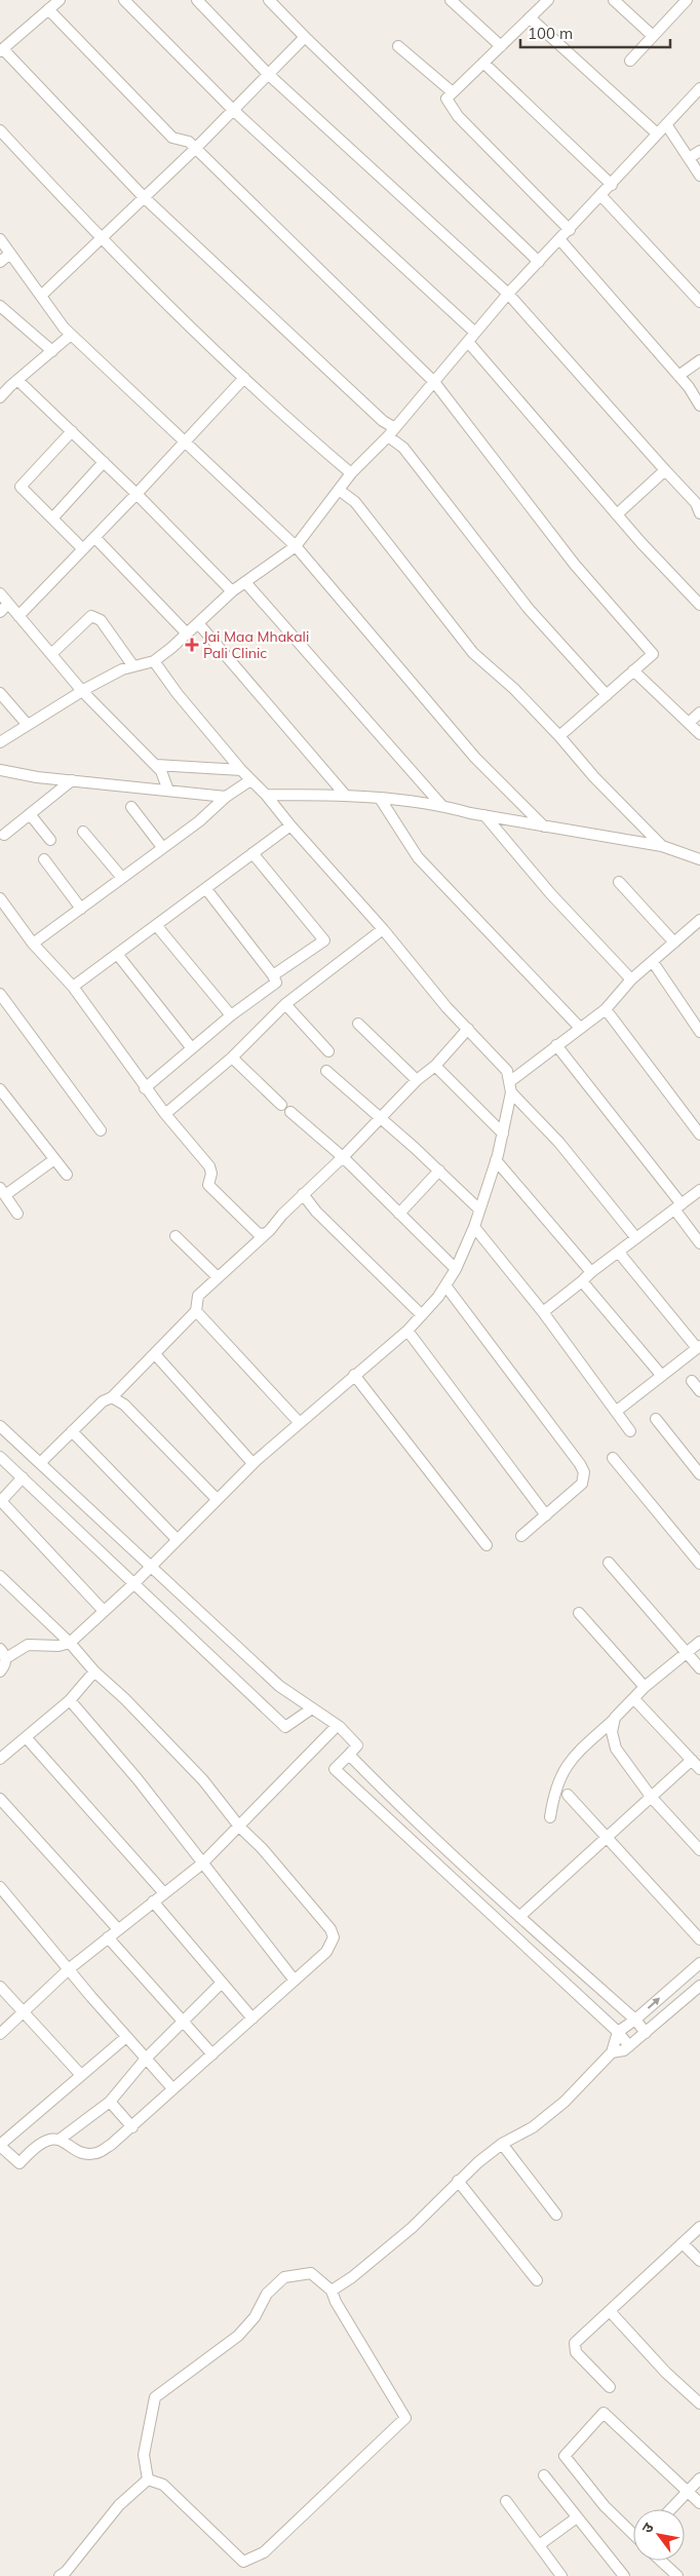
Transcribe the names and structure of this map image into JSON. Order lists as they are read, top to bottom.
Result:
{
  "places": {
    "health": ["Jai Maa Mhakali Pali Clinic"]
  },
  "scale_bar": "100 m",
  "north": "top left"
}
